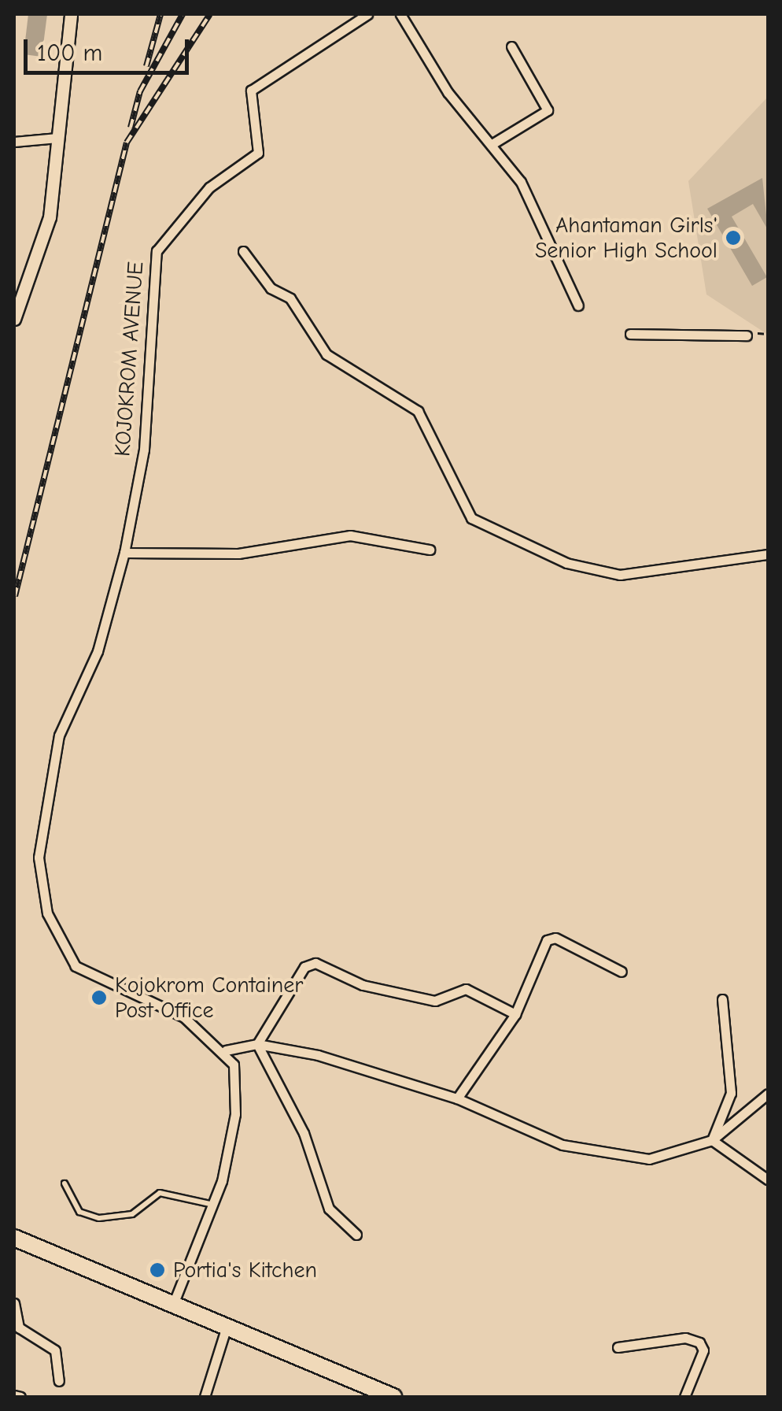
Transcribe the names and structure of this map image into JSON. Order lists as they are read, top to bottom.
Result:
{
  "streets": {
    "street": ["KOJOKROM AVENUE"]
  },
  "places": ["Ahantaman Girls' Senior High School", "Kojokrom Container Post Office", "Portia's Kitchen"],
  "scale_bar": "100 m"
}
